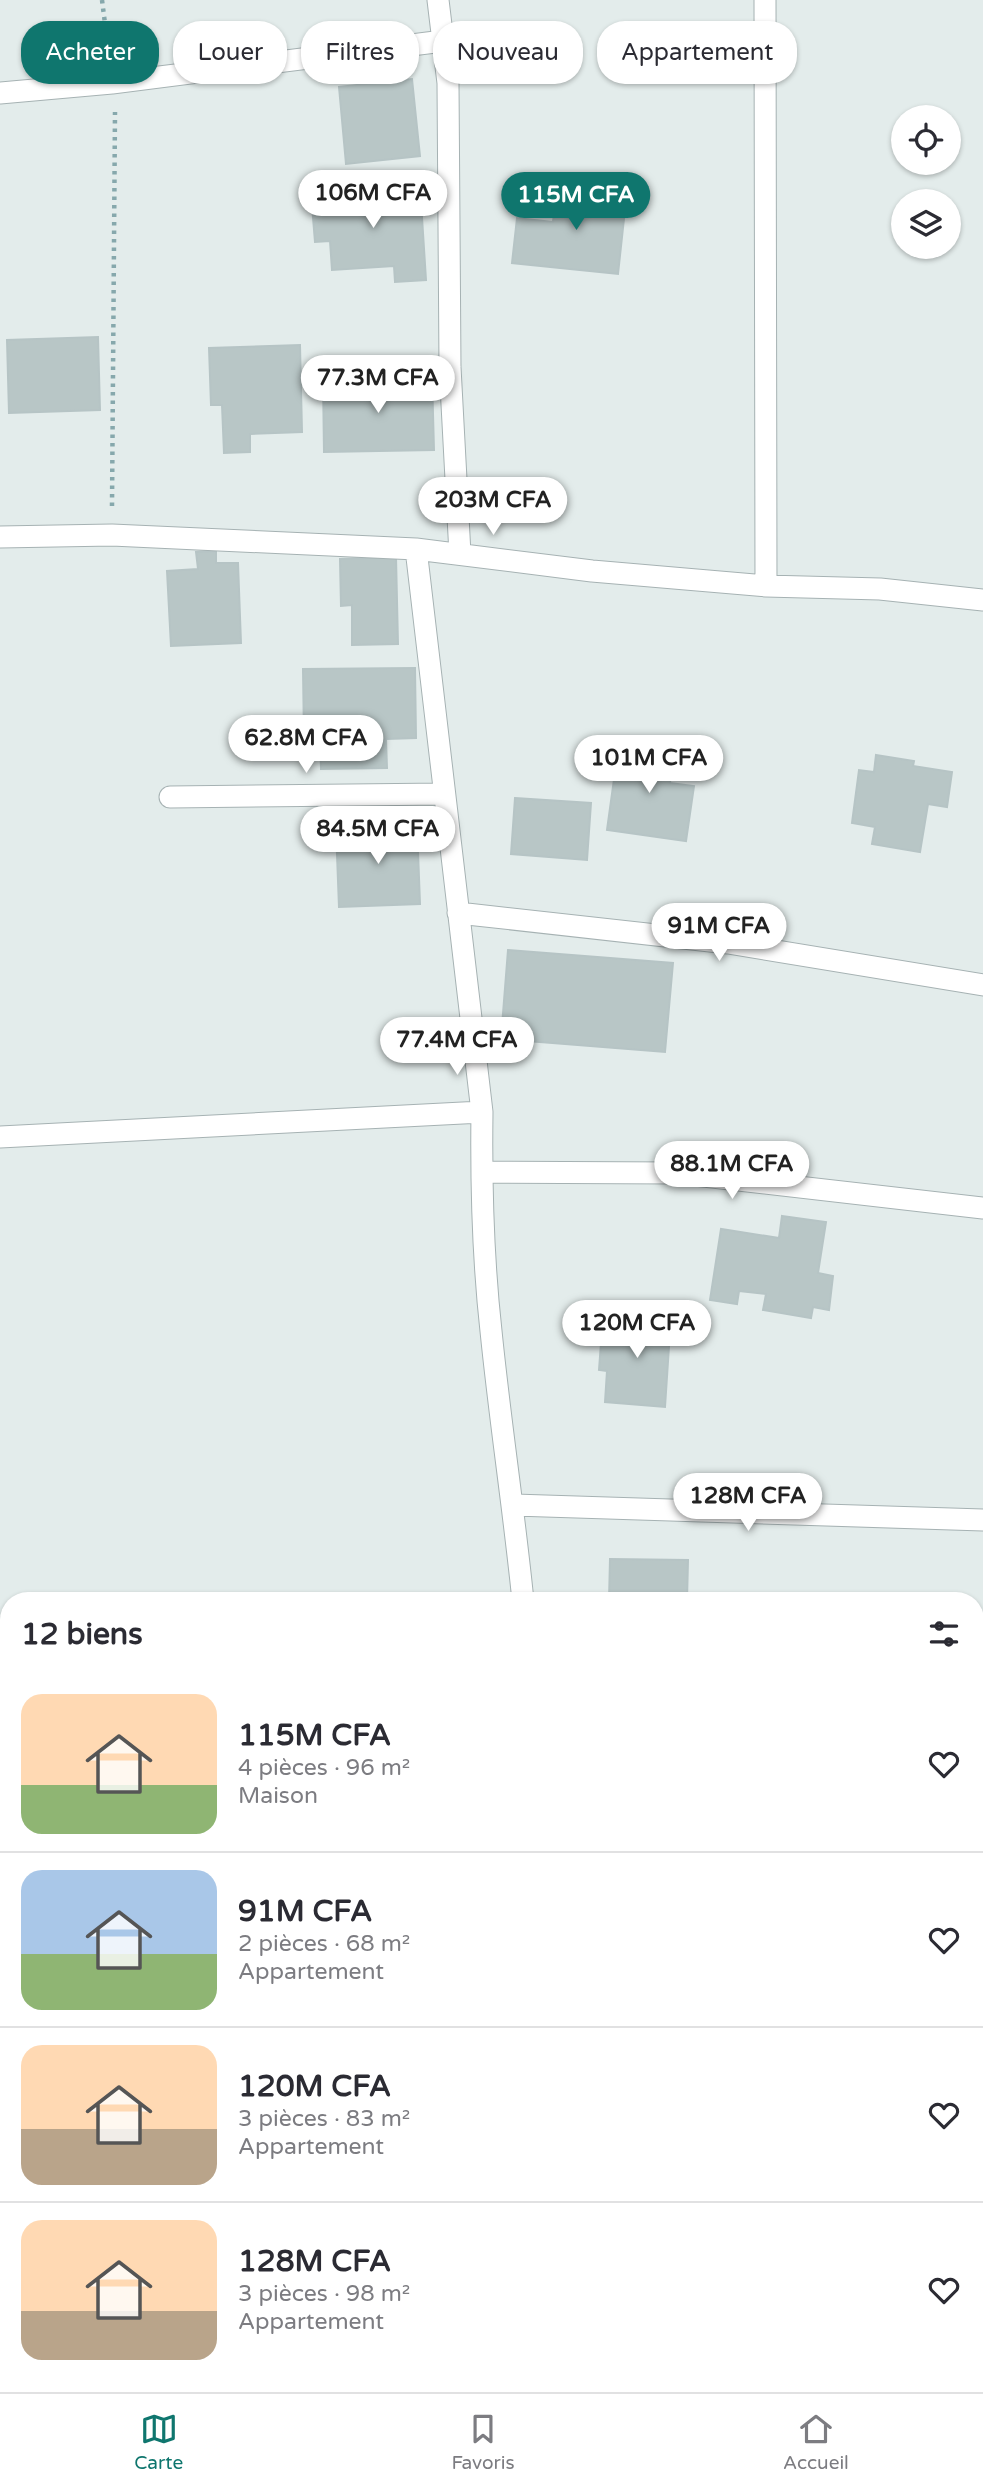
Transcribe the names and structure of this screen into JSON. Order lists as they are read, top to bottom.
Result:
{
  "page": {
    "chip": [
      "Acheter",
      "Louer",
      "Filtres",
      "Nouveau",
      "Appartement"
    ],
    "price": [
      "106M CFA",
      "115M CFA",
      "77.3M CFA",
      "203M CFA",
      "62.8M CFA",
      "101M CFA",
      "84.5M CFA",
      "91M CFA",
      "77.4M CFA",
      "88.1M CFA",
      "120M CFA",
      "128M CFA"
    ],
    "heading": "12 biens",
    "list": [
      {
        "name": "115M CFA",
        "note": "4 pièces · 96 m² · Maison"
      },
      {
        "name": "91M CFA",
        "note": "2 pièces · 68 m² · Appartement"
      },
      {
        "name": "120M CFA",
        "note": "3 pièces · 83 m² · Appartement"
      },
      {
        "name": "128M CFA",
        "note": "3 pièces · 98 m² · Appartement"
      }
    ],
    "tabs": ["Carte", "Favoris", "Accueil"]
  }
}
